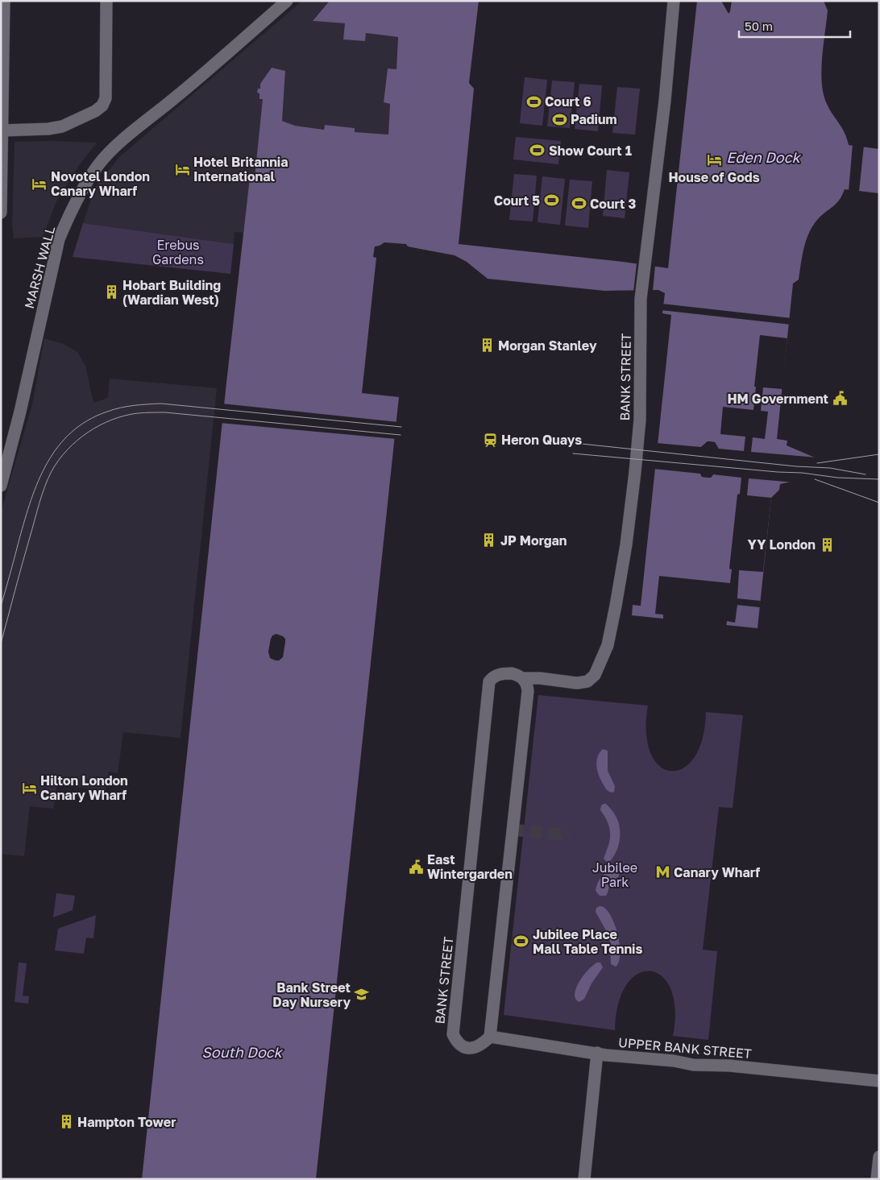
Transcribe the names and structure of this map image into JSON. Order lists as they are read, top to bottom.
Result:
{
  "streets": {
    "street": ["MARSH WALL", "BANK STREET", "UPPER BANK STREET"]
  },
  "crossings": [
    ["BANK STREET", "UPPER BANK STREET"]
  ],
  "water": ["Eden Dock", "South Dock"],
  "parks": ["Erebus Gardens", "Jubilee Park"],
  "places": {
    "sports": [
      "Court 6",
      "Padium",
      "Show Court 1",
      "Court 5",
      "Court 3",
      "Jubilee Place Mall Table Tennis"
    ],
    "hotel": [
      "House of Gods",
      "Hotel Britannia International",
      "Novotel London Canary Wharf",
      "Hilton London Canary Wharf"
    ],
    "building": [
      "Hobart Building (Wardian West)",
      "Morgan Stanley",
      "JP Morgan",
      "YY London",
      "Hampton Tower"
    ],
    "public building": ["HM Government", "East Wintergarden"],
    "station": ["Heron Quays"],
    "metro station": ["Canary Wharf"],
    "school or university": ["Bank Street Day Nursery"]
  },
  "scale_bar": "50 m"
}
